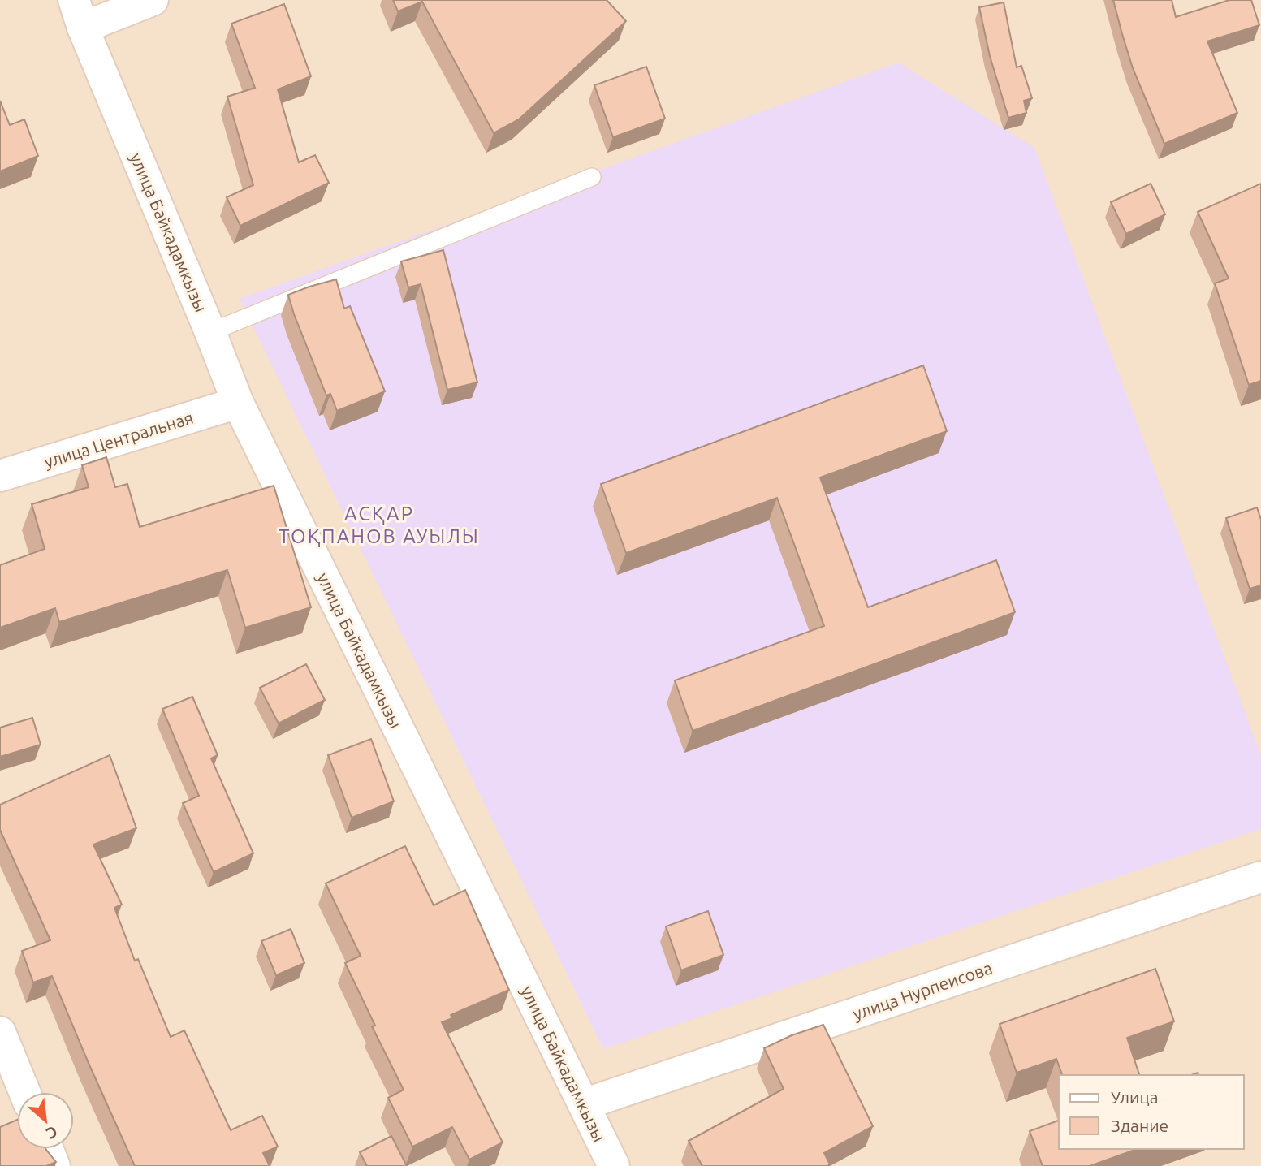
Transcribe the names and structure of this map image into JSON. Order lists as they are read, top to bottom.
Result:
{
  "streets": {
    "street": ["улица Байкадамкызы", "улица Центральная", "улица Нурпеисова"]
  },
  "crossings": [
    ["улица Байкадамкызы", "улица Центральная"],
    ["улица Байкадамкызы", "улица Нурпеисова"]
  ],
  "districts": ["АСҚАР ТОҚПАНОВ АУЫЛЫ"],
  "legend": ["Улица", "Здание"],
  "north": "bottom right"
}
